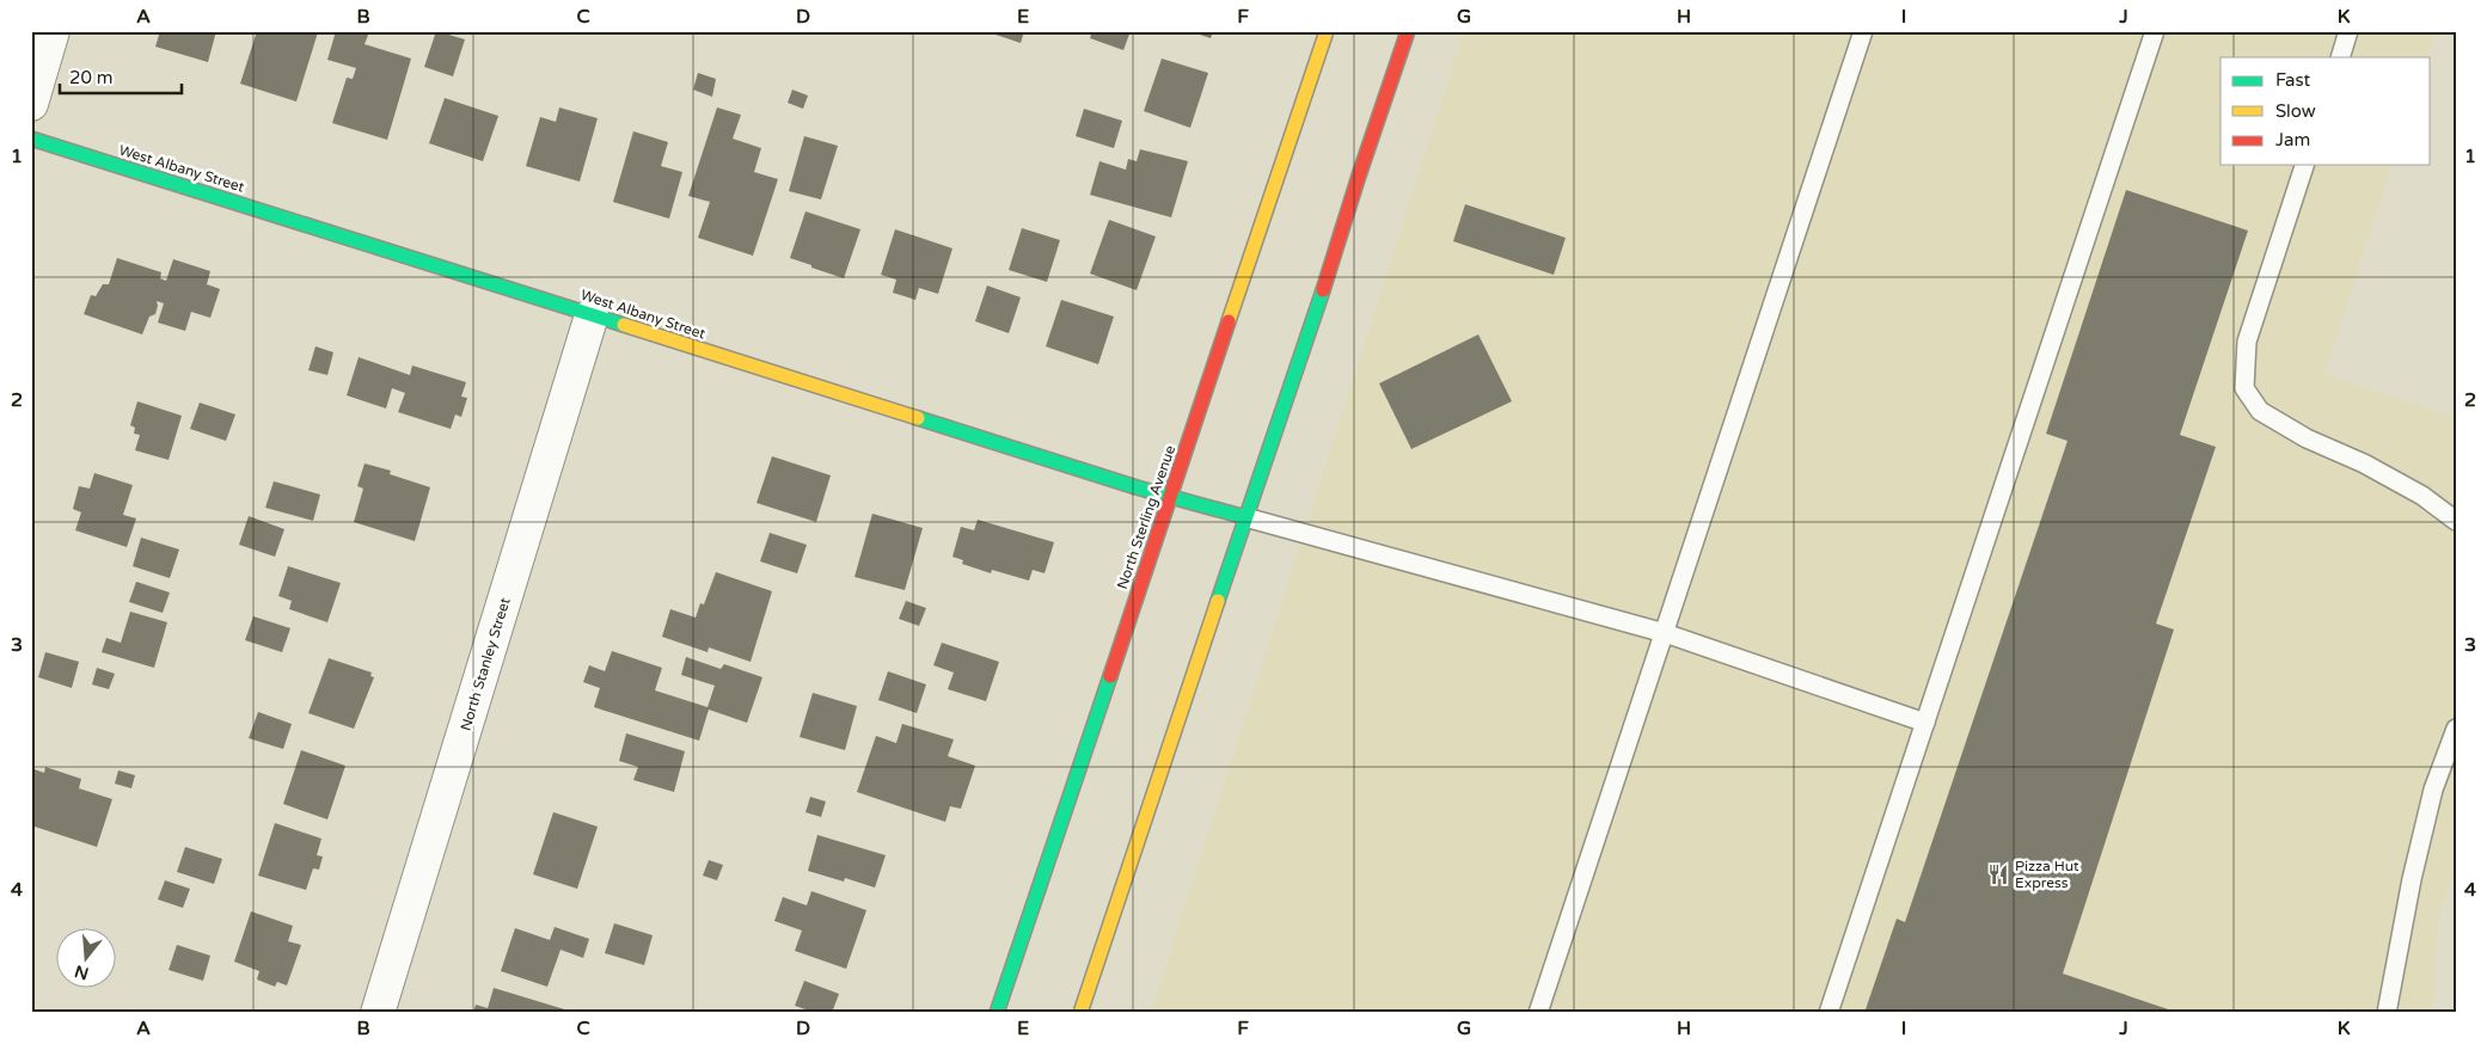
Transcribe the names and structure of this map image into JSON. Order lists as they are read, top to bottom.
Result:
{
  "streets": {
    "main road": ["West Albany Street", "North Sterling Avenue"],
    "street": ["North Stanley Street"]
  },
  "crossings": [
    ["West Albany Street", "North Sterling Avenue"],
    ["West Albany Street", "North Stanley Street"]
  ],
  "places": {
    "restaurant": ["Pizza Hut Express"]
  },
  "legend": ["Fast", "Slow", "Jam"],
  "scale_bar": "20 m",
  "north": "bottom",
  "grid": {
    "columns": [
      "A",
      "B",
      "C",
      "D",
      "E",
      "F",
      "G",
      "H",
      "I",
      "J",
      "K"
    ],
    "rows": [
      "1",
      "2",
      "3",
      "4"
    ]
  }
}
